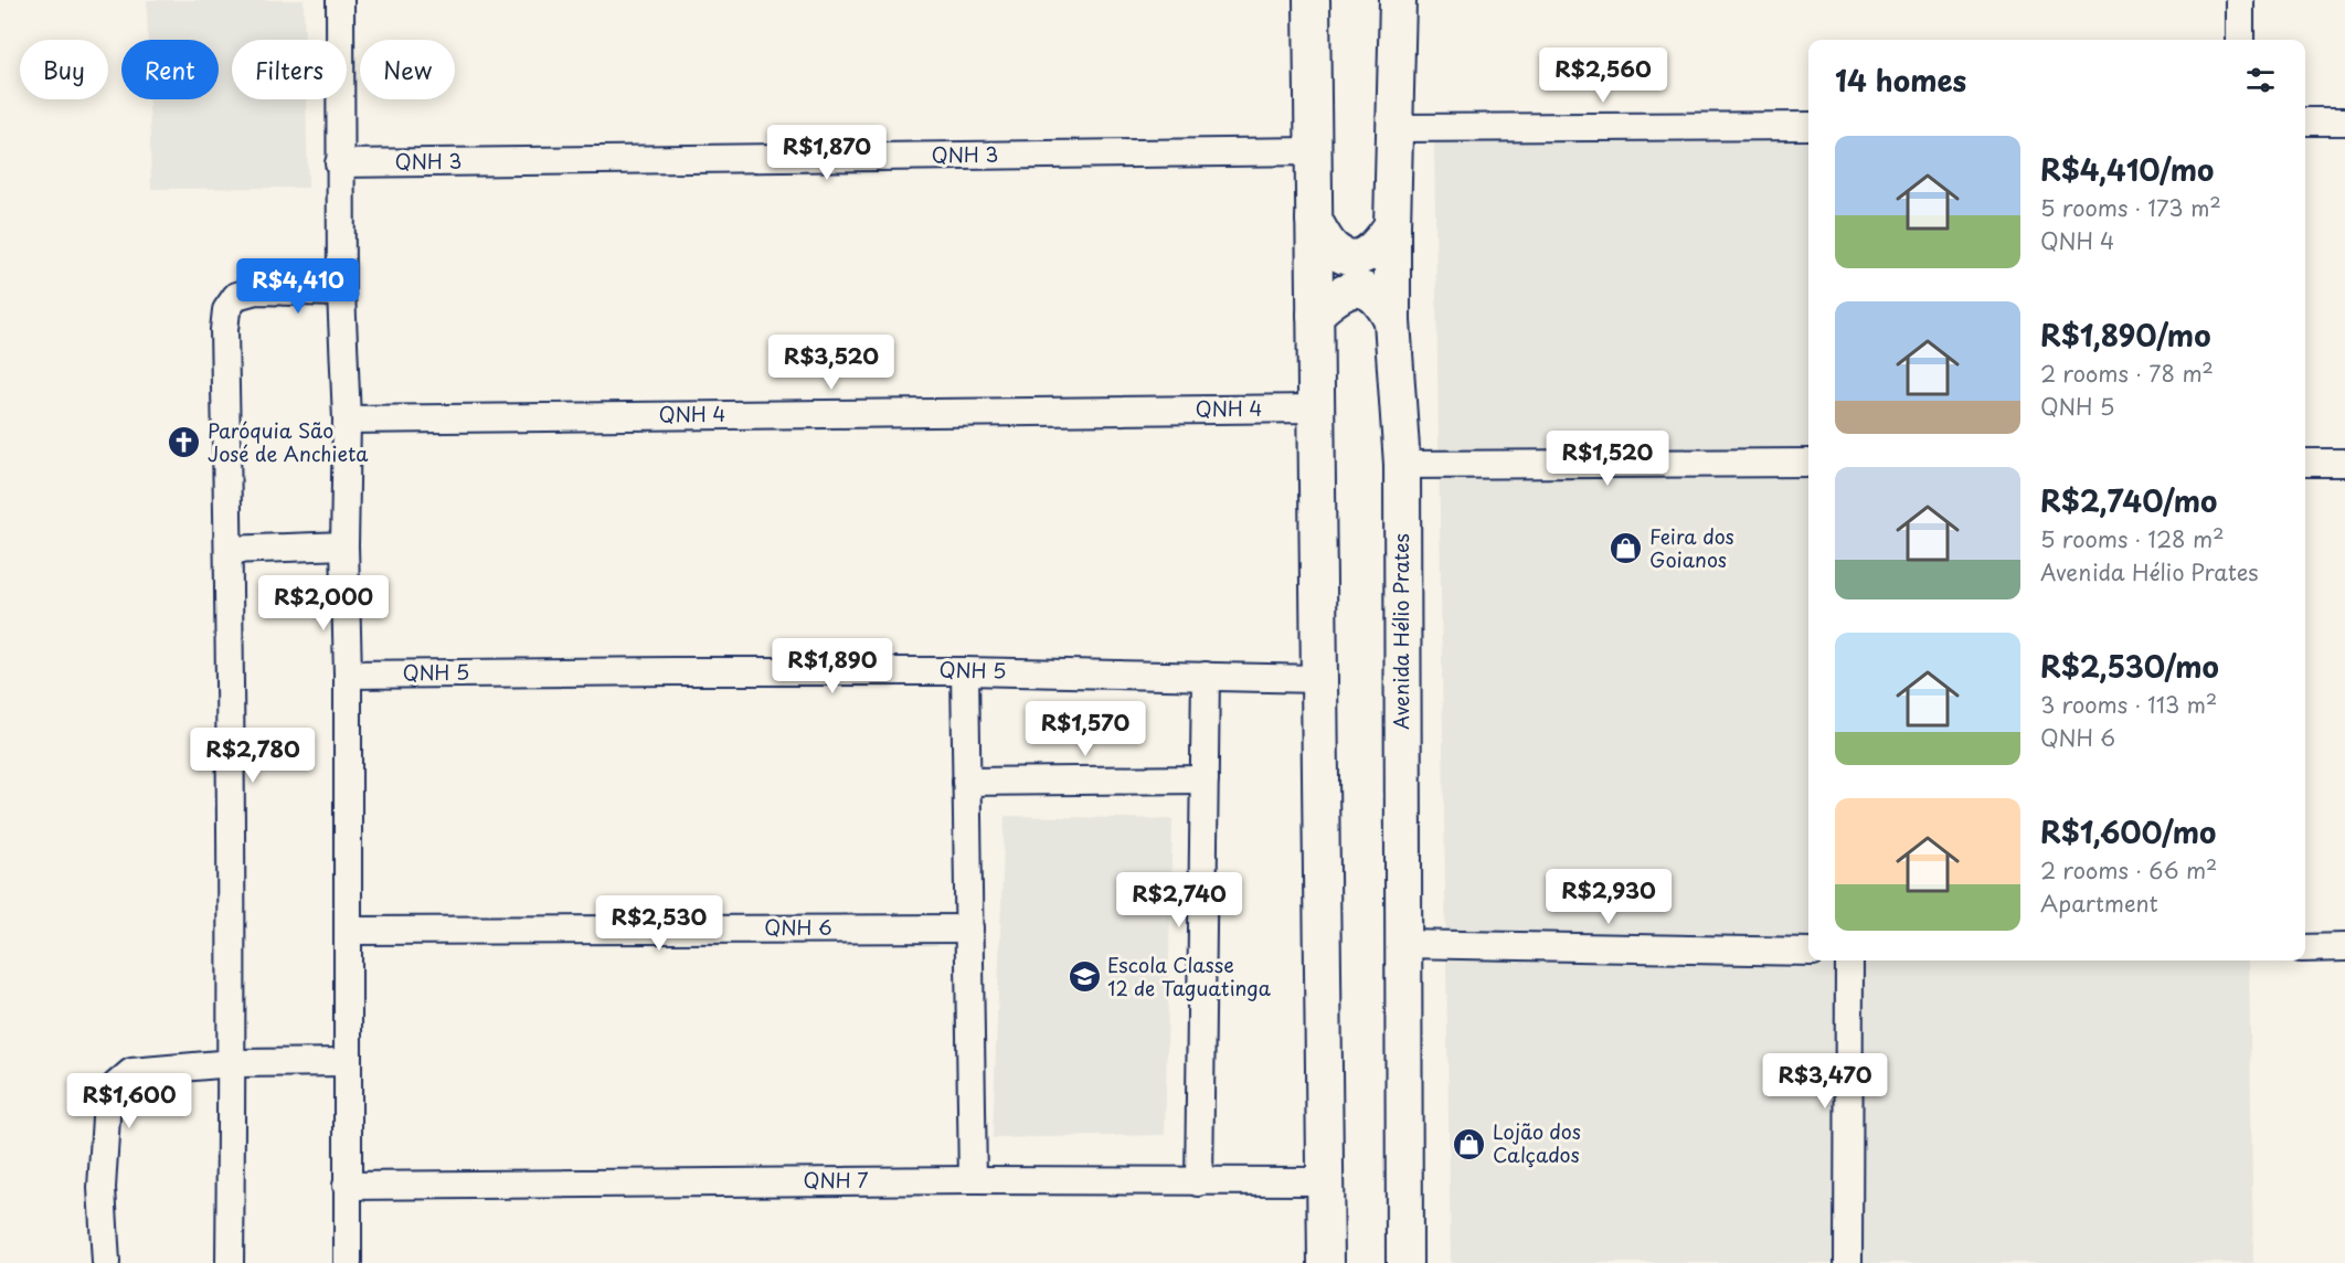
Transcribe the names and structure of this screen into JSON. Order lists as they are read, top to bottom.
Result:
{
  "streets": {
    "main road": ["Avenida Hélio Prates"],
    "street": [
      "QNH 3",
      "QNH 4",
      "QNH 5",
      "QNH 6",
      "QNH 7"
    ]
  },
  "places": {
    "church": ["Paróquia São José de Anchieta"],
    "shop": ["Feira dos Goianos", "Lojão dos Calçados"],
    "school or university": ["Escola Classe 12 de Taguatinga"]
  },
  "page": {
    "chip": [
      "Buy",
      "Rent",
      "Filters",
      "New"
    ],
    "heading": "14 homes",
    "price": [
      "R$2,560",
      "R$1,870",
      "R$4,410",
      "R$3,520",
      "R$1,520",
      "R$2,000",
      "R$1,890",
      "R$1,570",
      "R$2,780",
      "R$2,930",
      "R$2,740",
      "R$2,530",
      "R$3,470",
      "R$1,600"
    ],
    "list": [
      {
        "name": "R$4,410/mo",
        "note": "5 rooms · 173 m² · QNH 4"
      },
      {
        "name": "R$1,890/mo",
        "note": "2 rooms · 78 m² · QNH 5"
      },
      {
        "name": "R$2,740/mo",
        "note": "5 rooms · 128 m² · Avenida Hélio Prates"
      },
      {
        "name": "R$2,530/mo",
        "note": "3 rooms · 113 m² · QNH 6"
      },
      {
        "name": "R$1,600/mo",
        "note": "2 rooms · 66 m² · Apartment"
      }
    ]
  }
}
